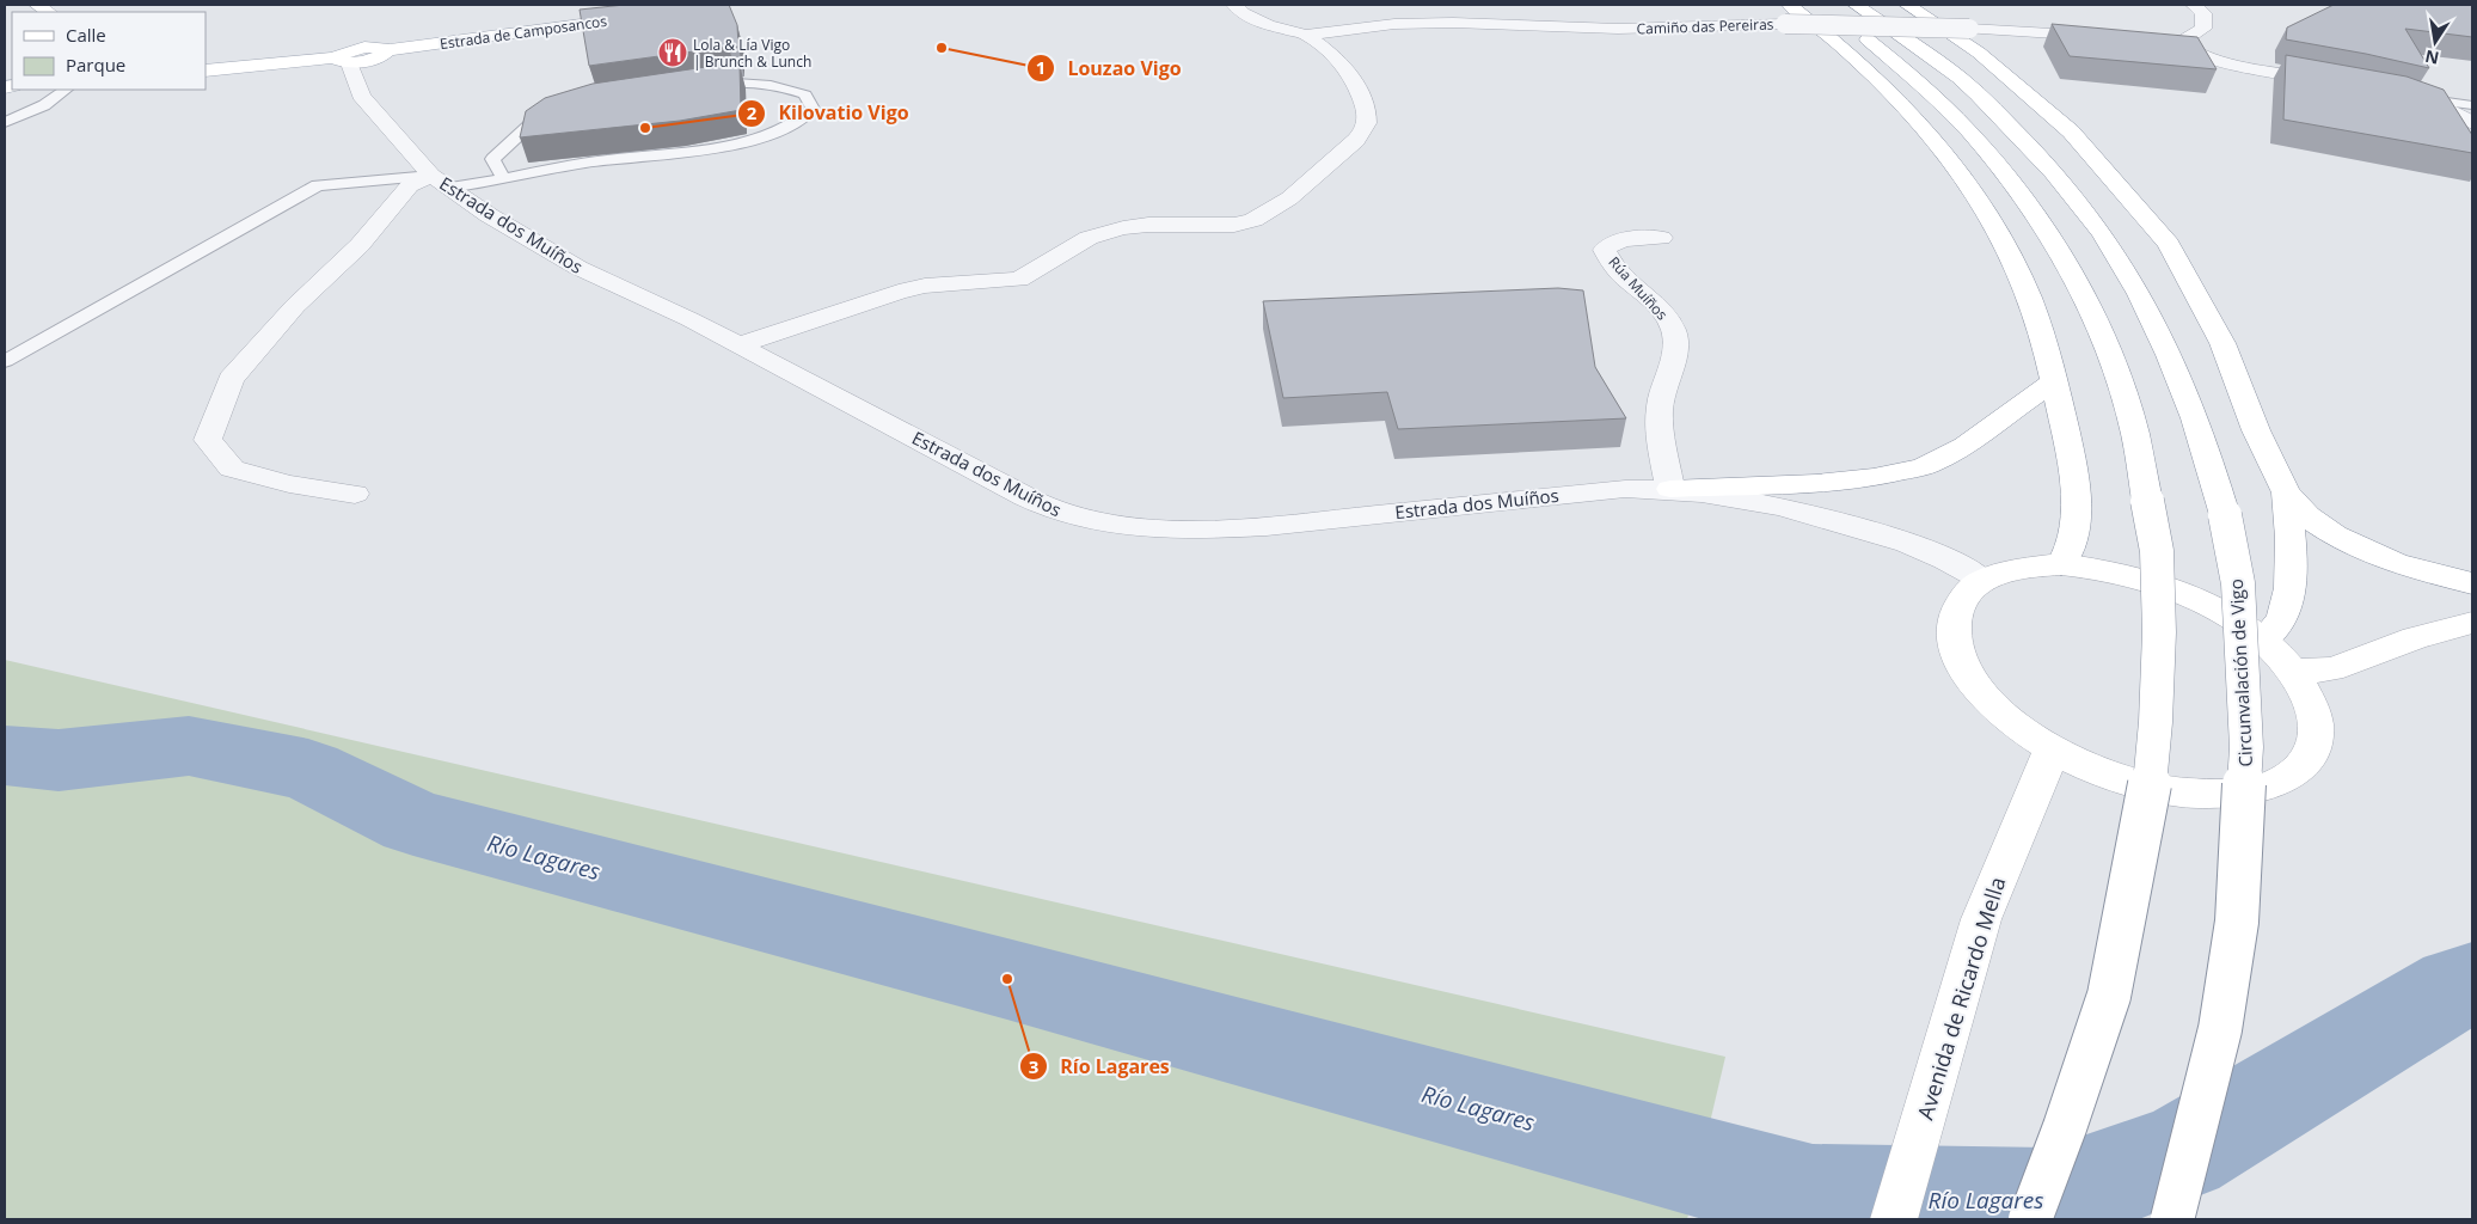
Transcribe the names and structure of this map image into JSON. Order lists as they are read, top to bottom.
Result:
{
  "streets": {
    "main road": ["Estrada de Camposancos", "Circunvalación de Vigo", "Avenida de Ricardo Mella"],
    "street": ["Camiño das Pereiras", "Estrada dos Muíños", "Rúa Muíños"]
  },
  "crossings": [
    ["Estrada de Camposancos", "Estrada dos Muíños"],
    ["Estrada dos Muíños", "Rúa Muíños"]
  ],
  "water": ["Río Lagares"],
  "places": {
    "other": ["Louzao Vigo", "Kilovatio Vigo", "Río Lagares"],
    "restaurant": ["Lola & Lía Vigo | Brunch & Lunch"]
  },
  "legend": ["Calle", "Parque"],
  "north": "bottom"
}
